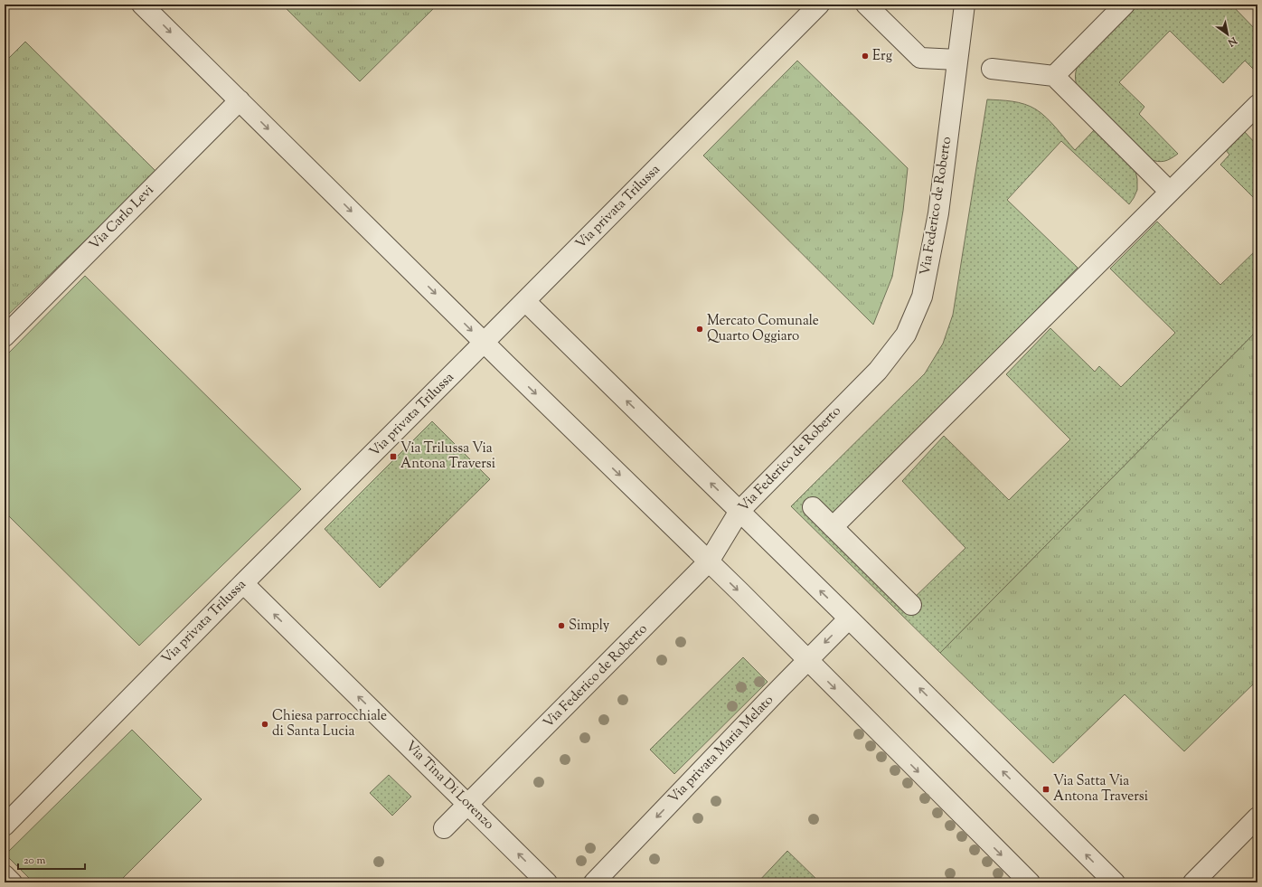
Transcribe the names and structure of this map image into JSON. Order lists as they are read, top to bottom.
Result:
{
  "streets": {
    "street": [
      "Via Federico de Roberto",
      "Via privata Trilussa",
      "Via Carlo Levi",
      "Via privata Maria Melato",
      "Via Tina Di Lorenzo"
    ]
  },
  "crossings": [
    ["Via Federico de Roberto", "Via Tina Di Lorenzo"],
    ["Via privata Trilussa", "Via Tina Di Lorenzo"]
  ],
  "one_way": ["Via privata Maria Melato", "Via Tina Di Lorenzo"],
  "places": {
    "other": [
      "Erg",
      "Mercato Comunale Quarto Oggiaro",
      "Simply",
      "Chiesa parrocchiale di Santa Lucia"
    ],
    "transit": ["Via Trilussa Via Antona Traversi", "Via Satta Via Antona Traversi"]
  },
  "scale_bar": "20 m",
  "north": "bottom right"
}
